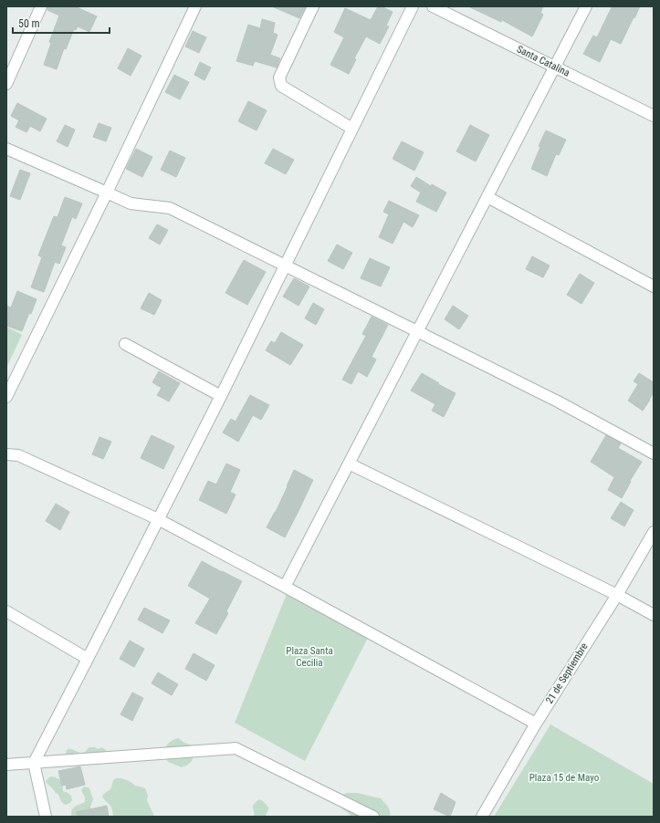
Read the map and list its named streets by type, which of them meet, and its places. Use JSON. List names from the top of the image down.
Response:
{
  "streets": {
    "street": ["Santa Catalina", "21 de Septiembre"]
  },
  "parks": ["Plaza Santa Cecilia", "Plaza 15 de Mayo"],
  "scale_bar": "50 m"
}
